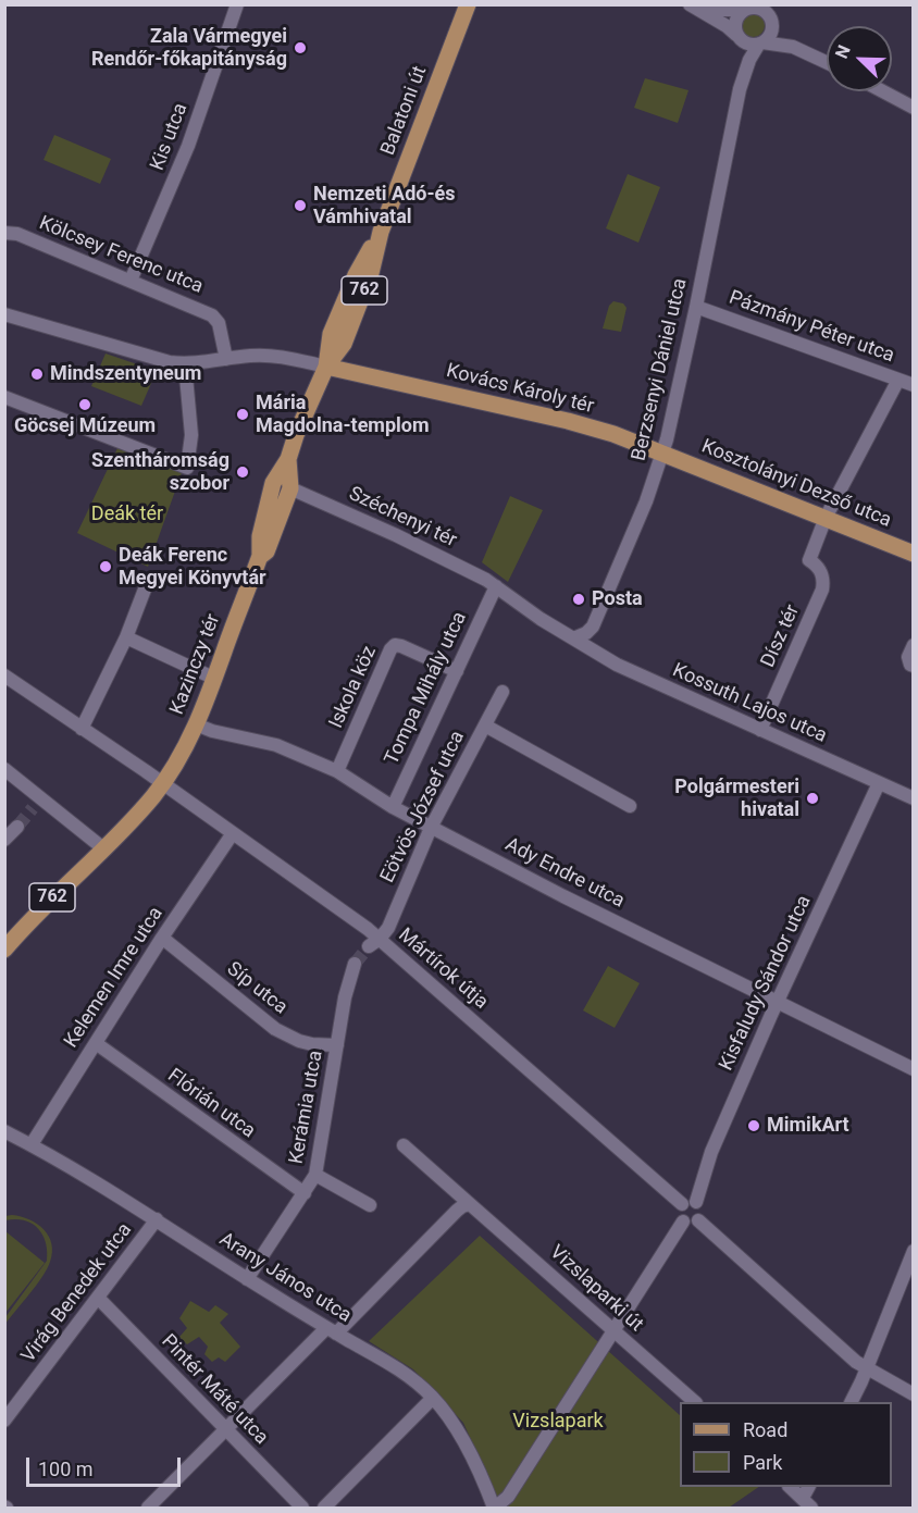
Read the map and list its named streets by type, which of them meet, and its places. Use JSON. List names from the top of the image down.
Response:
{
  "streets": {
    "main road": [
      "Balatoni út",
      "762",
      "Kovács Károly tér",
      "Kosztolányi Dezső utca",
      "Kazinczy tér"
    ],
    "street": [
      "Kis utca",
      "Kölcsey Ferenc utca",
      "Pázmány Péter utca",
      "Berzsenyi Dániel utca",
      "Széchenyi tér",
      "Dísz tér",
      "Iskola köz",
      "Tompa Mihály utca",
      "Kossuth Lajos utca",
      "Eötvös József utca",
      "Ady Endre utca",
      "Mártírok útja",
      "Kelemen Imre utca",
      "Kisfaludy Sándor utca",
      "Síp utca",
      "Flórián utca",
      "Kerámia utca",
      "Arany János utca",
      "Vizslaparki út",
      "Virág Benedek utca",
      "Pintér Máté utca"
    ]
  },
  "crossings": [
    ["Balatoni út", "Kovács Károly tér"],
    ["Balatoni út", "Kazinczy tér"],
    ["Kis utca", "Kölcsey Ferenc utca"],
    ["762", "Kazinczy tér"],
    ["762", "Mártírok útja"],
    ["Pázmány Péter utca", "Berzsenyi Dániel utca"],
    ["Berzsenyi Dániel utca", "Kovács Károly tér"],
    ["Berzsenyi Dániel utca", "Kosztolányi Dezső utca"],
    ["Berzsenyi Dániel utca", "Széchenyi tér"],
    ["Berzsenyi Dániel utca", "Kossuth Lajos utca"],
    ["Kovács Károly tér", "Kosztolányi Dezső utca"],
    ["Kovács Károly tér", "Kazinczy tér"],
    ["Kosztolányi Dezső utca", "Dísz tér"],
    ["Széchenyi tér", "Kazinczy tér"],
    ["Széchenyi tér", "Tompa Mihály utca"],
    ["Széchenyi tér", "Kossuth Lajos utca"],
    ["Dísz tér", "Kossuth Lajos utca"],
    ["Kazinczy tér", "Ady Endre utca"],
    ["Kazinczy tér", "Mártírok útja"],
    ["Iskola köz", "Tompa Mihály utca"],
    ["Iskola köz", "Ady Endre utca"],
    ["Tompa Mihály utca", "Ady Endre utca"],
    ["Kossuth Lajos utca", "Kisfaludy Sándor utca"],
    ["Eötvös József utca", "Ady Endre utca"],
    ["Eötvös József utca", "Mártírok útja"],
    ["Ady Endre utca", "Kisfaludy Sándor utca"],
    ["Mártírok útja", "Kelemen Imre utca"],
    ["Mártírok útja", "Kisfaludy Sándor utca"],
    ["Kelemen Imre utca", "Síp utca"],
    ["Kelemen Imre utca", "Flórián utca"],
    ["Kelemen Imre utca", "Arany János utca"],
    ["Síp utca", "Kerámia utca"],
    ["Flórián utca", "Kerámia utca"],
    ["Kerámia utca", "Arany János utca"],
    ["Arany János utca", "Virág Benedek utca"],
    ["Virág Benedek utca", "Pintér Máté utca"]
  ],
  "parks": ["Deák tér", "Vizslapark"],
  "places": [
    "Zala Vármegyei Rendőr-főkapitányság",
    "Nemzeti Adó-és Vámhivatal",
    "Mindszentyneum",
    "Göcsej Múzeum",
    "Mária Magdolna-templom",
    "Szentháromság szobor",
    "Deák Ferenc Megyei Könyvtár",
    "Posta",
    "Polgármesteri hivatal",
    "MimikArt"
  ],
  "legend": ["Road", "Park"],
  "scale_bar": "100 m",
  "north": "top left"
}
